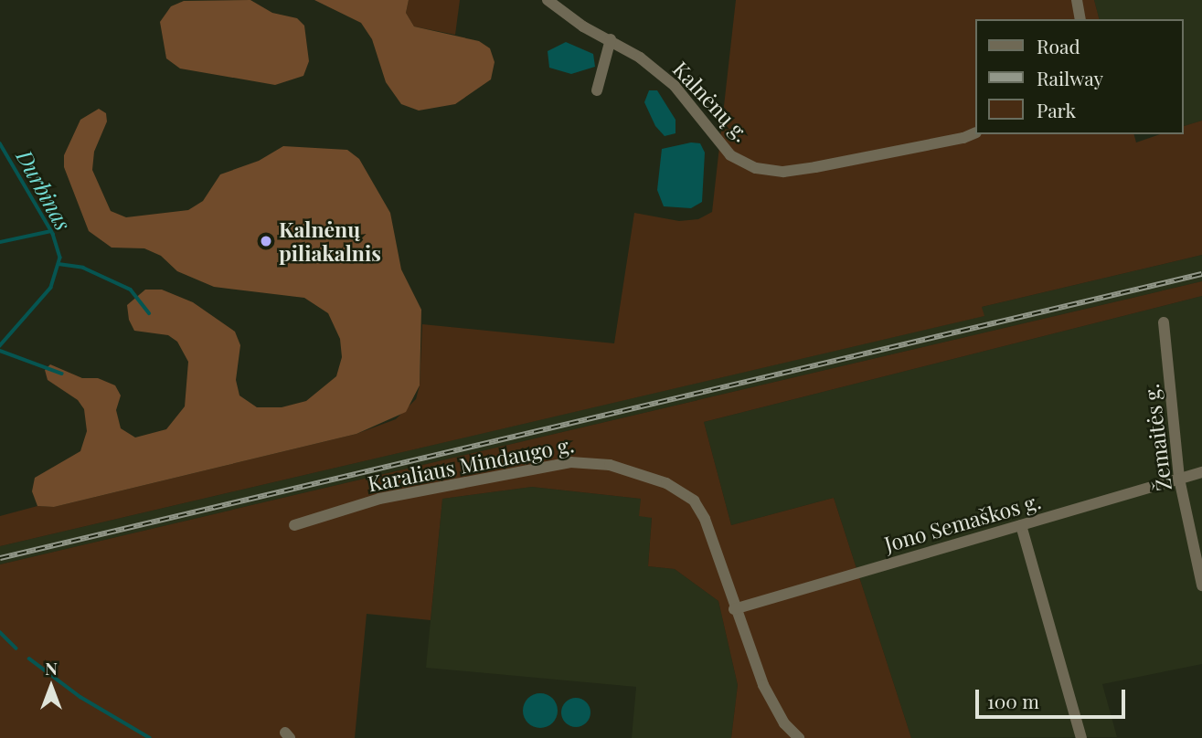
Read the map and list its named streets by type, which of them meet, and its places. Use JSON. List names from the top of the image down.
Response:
{
  "streets": {
    "street": [
      "Kalnėnų g.",
      "Žemaitės g.",
      "Karaliaus Mindaugo g.",
      "Jono Semaškos g."
    ]
  },
  "crossings": [
    ["Žemaitės g.", "Jono Semaškos g."],
    ["Karaliaus Mindaugo g.", "Jono Semaškos g."]
  ],
  "water": ["Durbinas"],
  "places": ["Kalnėnų piliakalnis"],
  "legend": ["Road", "Railway", "Park"],
  "scale_bar": "100 m",
  "north": "top"
}
